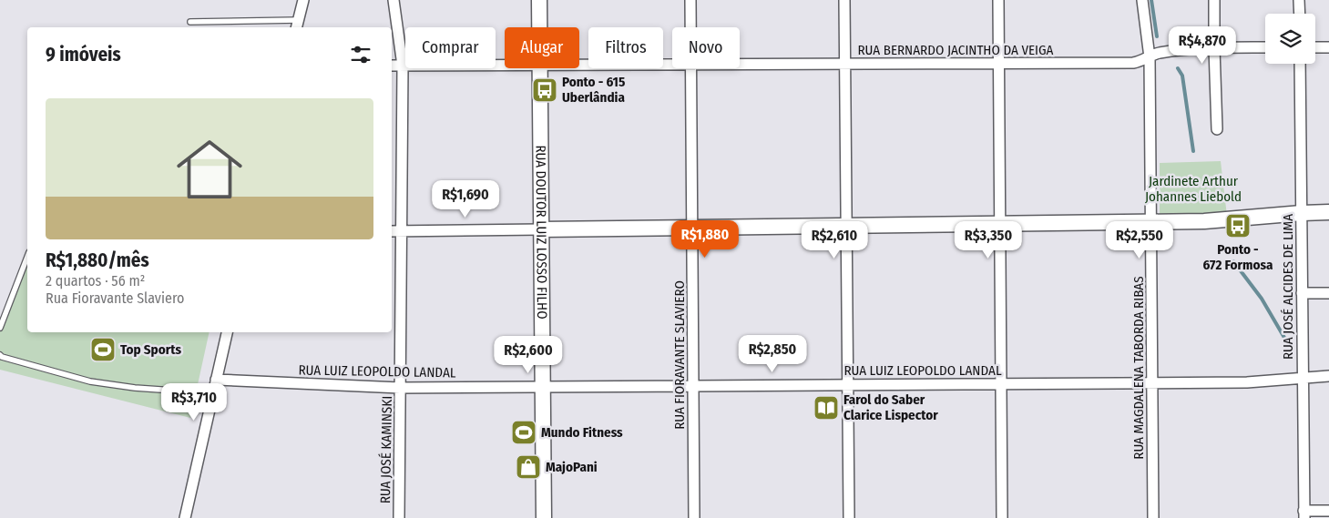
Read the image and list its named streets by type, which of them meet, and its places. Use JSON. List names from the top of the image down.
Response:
{
  "streets": {
    "street": [
      "RUA BERNARDO JACINTHO DA VEIGA",
      "RUA DOUTOR LUIZ LOSSO FILHO",
      "RUA JOSÉ ALCIDES DE LIMA",
      "RUA FIORAVANTE SLAVIERO",
      "RUA MAGDALENA TABORDA RIBAS",
      "RUA LUIZ LEOPOLDO LANDAL",
      "RUA JOSÉ KAMINSKI"
    ]
  },
  "crossings": [
    ["RUA BERNARDO JACINTHO DA VEIGA", "RUA MAGDALENA TABORDA RIBAS"],
    ["RUA BERNARDO JACINTHO DA VEIGA", "RUA JOSÉ KAMINSKI"],
    ["RUA DOUTOR LUIZ LOSSO FILHO", "RUA LUIZ LEOPOLDO LANDAL"],
    ["RUA JOSÉ ALCIDES DE LIMA", "RUA LUIZ LEOPOLDO LANDAL"],
    ["RUA FIORAVANTE SLAVIERO", "RUA LUIZ LEOPOLDO LANDAL"],
    ["RUA MAGDALENA TABORDA RIBAS", "RUA LUIZ LEOPOLDO LANDAL"],
    ["RUA LUIZ LEOPOLDO LANDAL", "RUA JOSÉ KAMINSKI"]
  ],
  "parks": ["Jardinete Arthur Johannes Liebold"],
  "places": {
    "bus stop": ["Ponto - 615 Uberlândia", "Ponto - 672 Formosa"],
    "sports": ["Top Sports", "Mundo Fitness"],
    "library": ["Farol do Saber Clarice Lispector"],
    "shop": ["MajoPani"]
  },
  "page": {
    "price": [
      "R$4,870",
      "R$1,690",
      "R$1,880",
      "R$2,610",
      "R$3,350",
      "R$2,550",
      "R$2,850",
      "R$2,600",
      "R$3,710"
    ],
    "chip": [
      "Comprar",
      "Alugar",
      "Filtros",
      "Novo"
    ],
    "heading": "9 imóveis",
    "list": [
      {
        "name": "R$1,880/mês",
        "note": "2 quartos · 56 m² · Rua Fioravante Slaviero"
      }
    ]
  }
}
